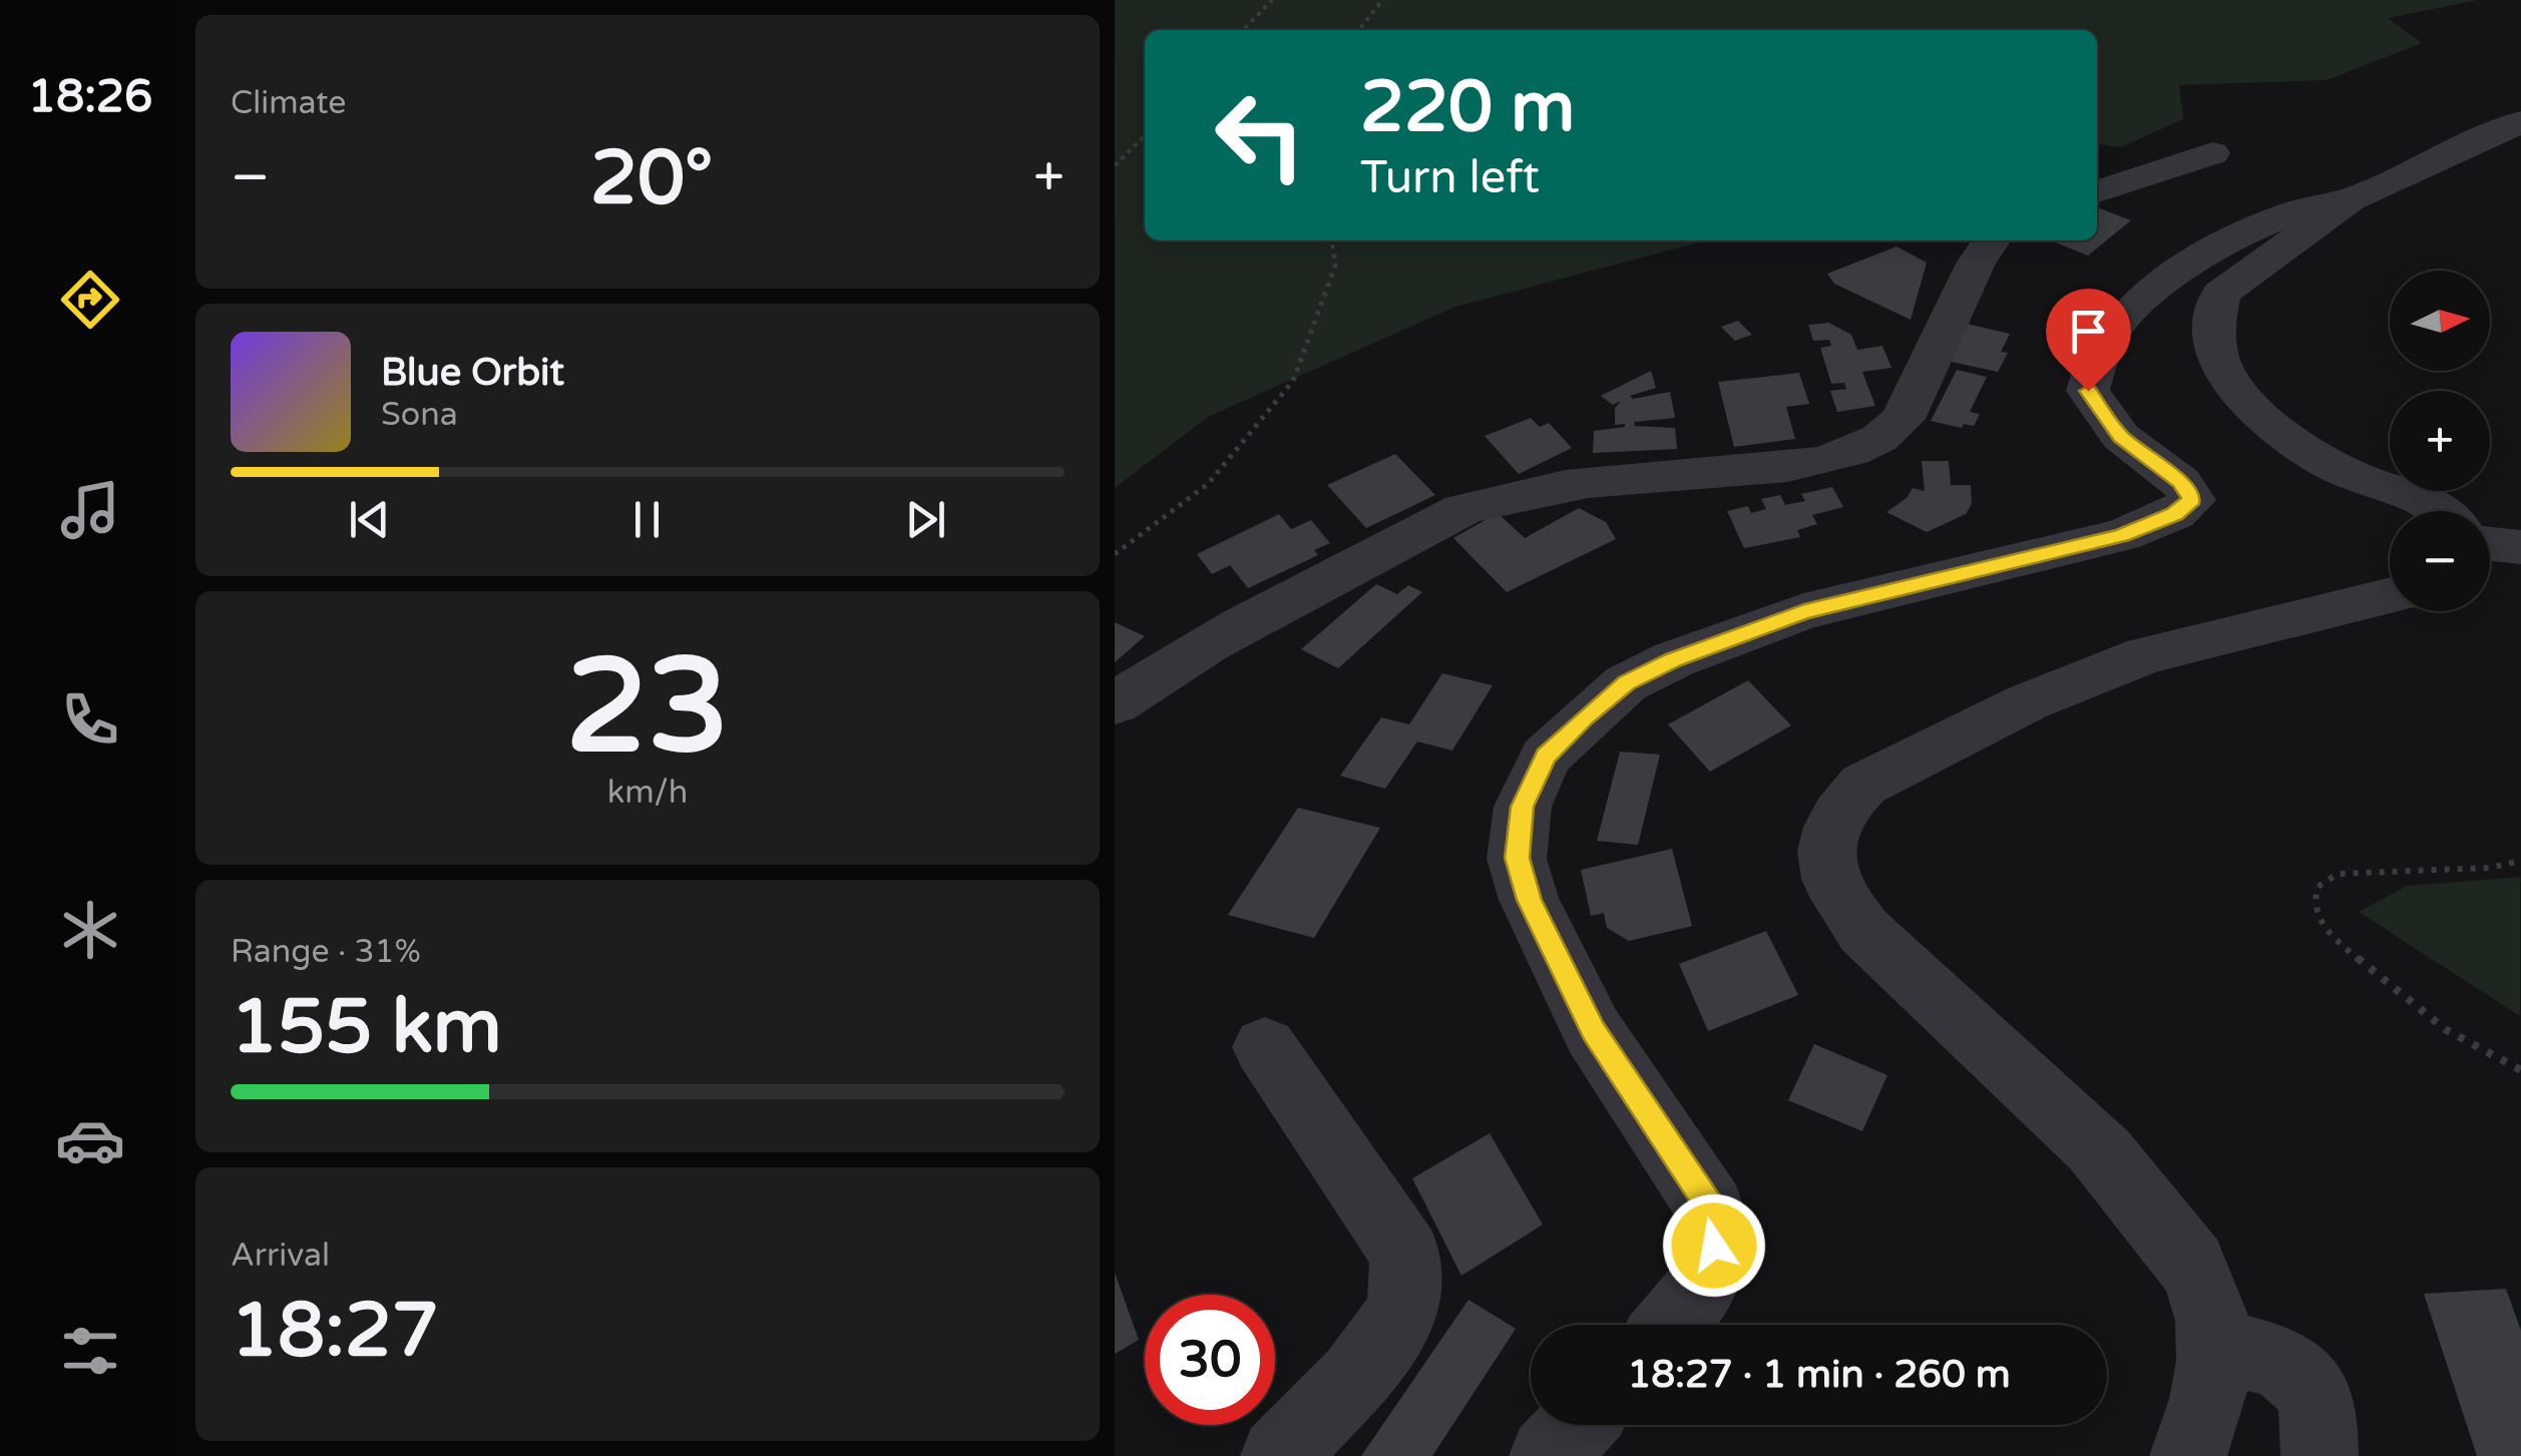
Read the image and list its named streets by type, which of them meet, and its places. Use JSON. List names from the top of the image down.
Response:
{
  "north": "right",
  "page": {
    "tabs": "18:26",
    "tile": [
      "Climate",
      ["23", "km/h"],
      ["Range · 31%", "155 km"],
      ["Arrival", "18:27"]
    ],
    "turn": ["220 m", "Turn left"],
    "heat": ["−", "20°", "+"],
    "map_buttons": ["+", "−"],
    "song": ["Blue Orbit", "Sona"],
    "limit": "30",
    "trip": "18:27 · 1 min · 260 m"
  }
}
